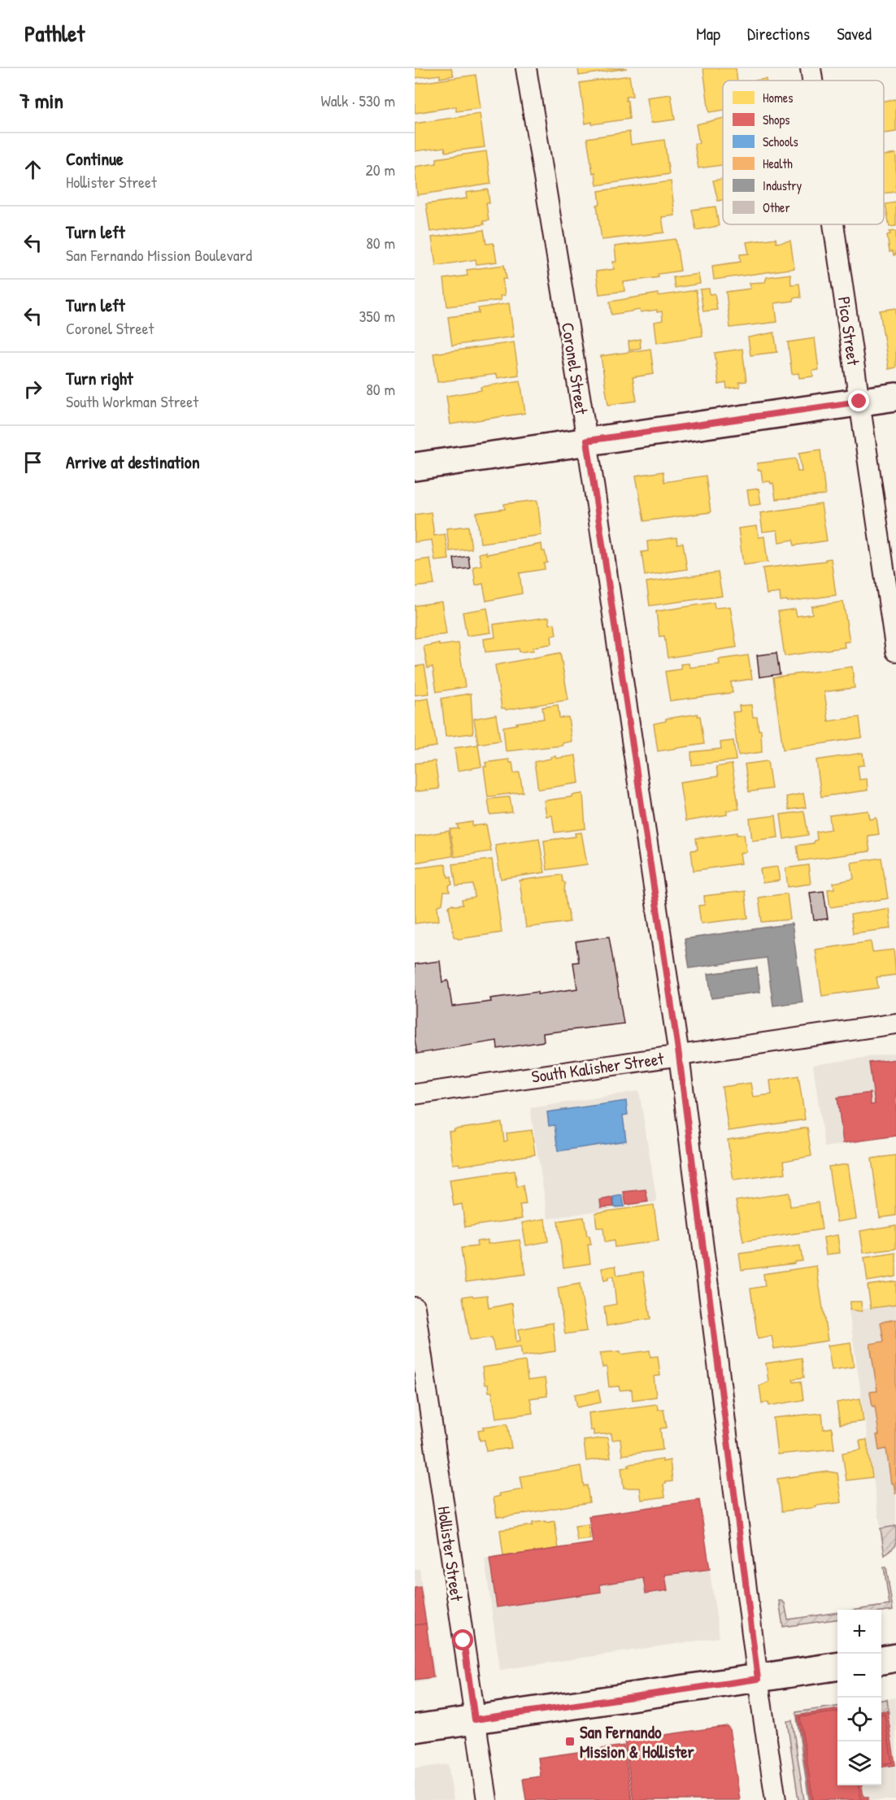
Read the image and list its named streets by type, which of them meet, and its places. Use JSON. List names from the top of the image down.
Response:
{
  "streets": {
    "street": [
      "Pico Street",
      "Coronel Street",
      "South Kalisher Street",
      "Hollister Street"
    ]
  },
  "crossings": [
    ["Coronel Street", "South Kalisher Street"]
  ],
  "places": {
    "transit": ["San Fernando Mission & Hollister"]
  },
  "legend": [
    "Homes",
    "Shops",
    "Schools",
    "Health",
    "Industry",
    "Other"
  ],
  "page": {
    "header": "Pathlet",
    "nav": ["Map", "Directions", "Saved"],
    "heading": ["7 min", "Walk · 530 m"],
    "list": [
      ["Continue", "Hollister Street", "20 m"],
      ["Turn left", "San Fernando Mission Boulevard", "80 m"],
      ["Turn left", "Coronel Street", "350 m"],
      ["Turn right", "South Workman Street", "80 m"],
      "Arrive at destination"
    ],
    "map_buttons": ["+", "−"]
  }
}
